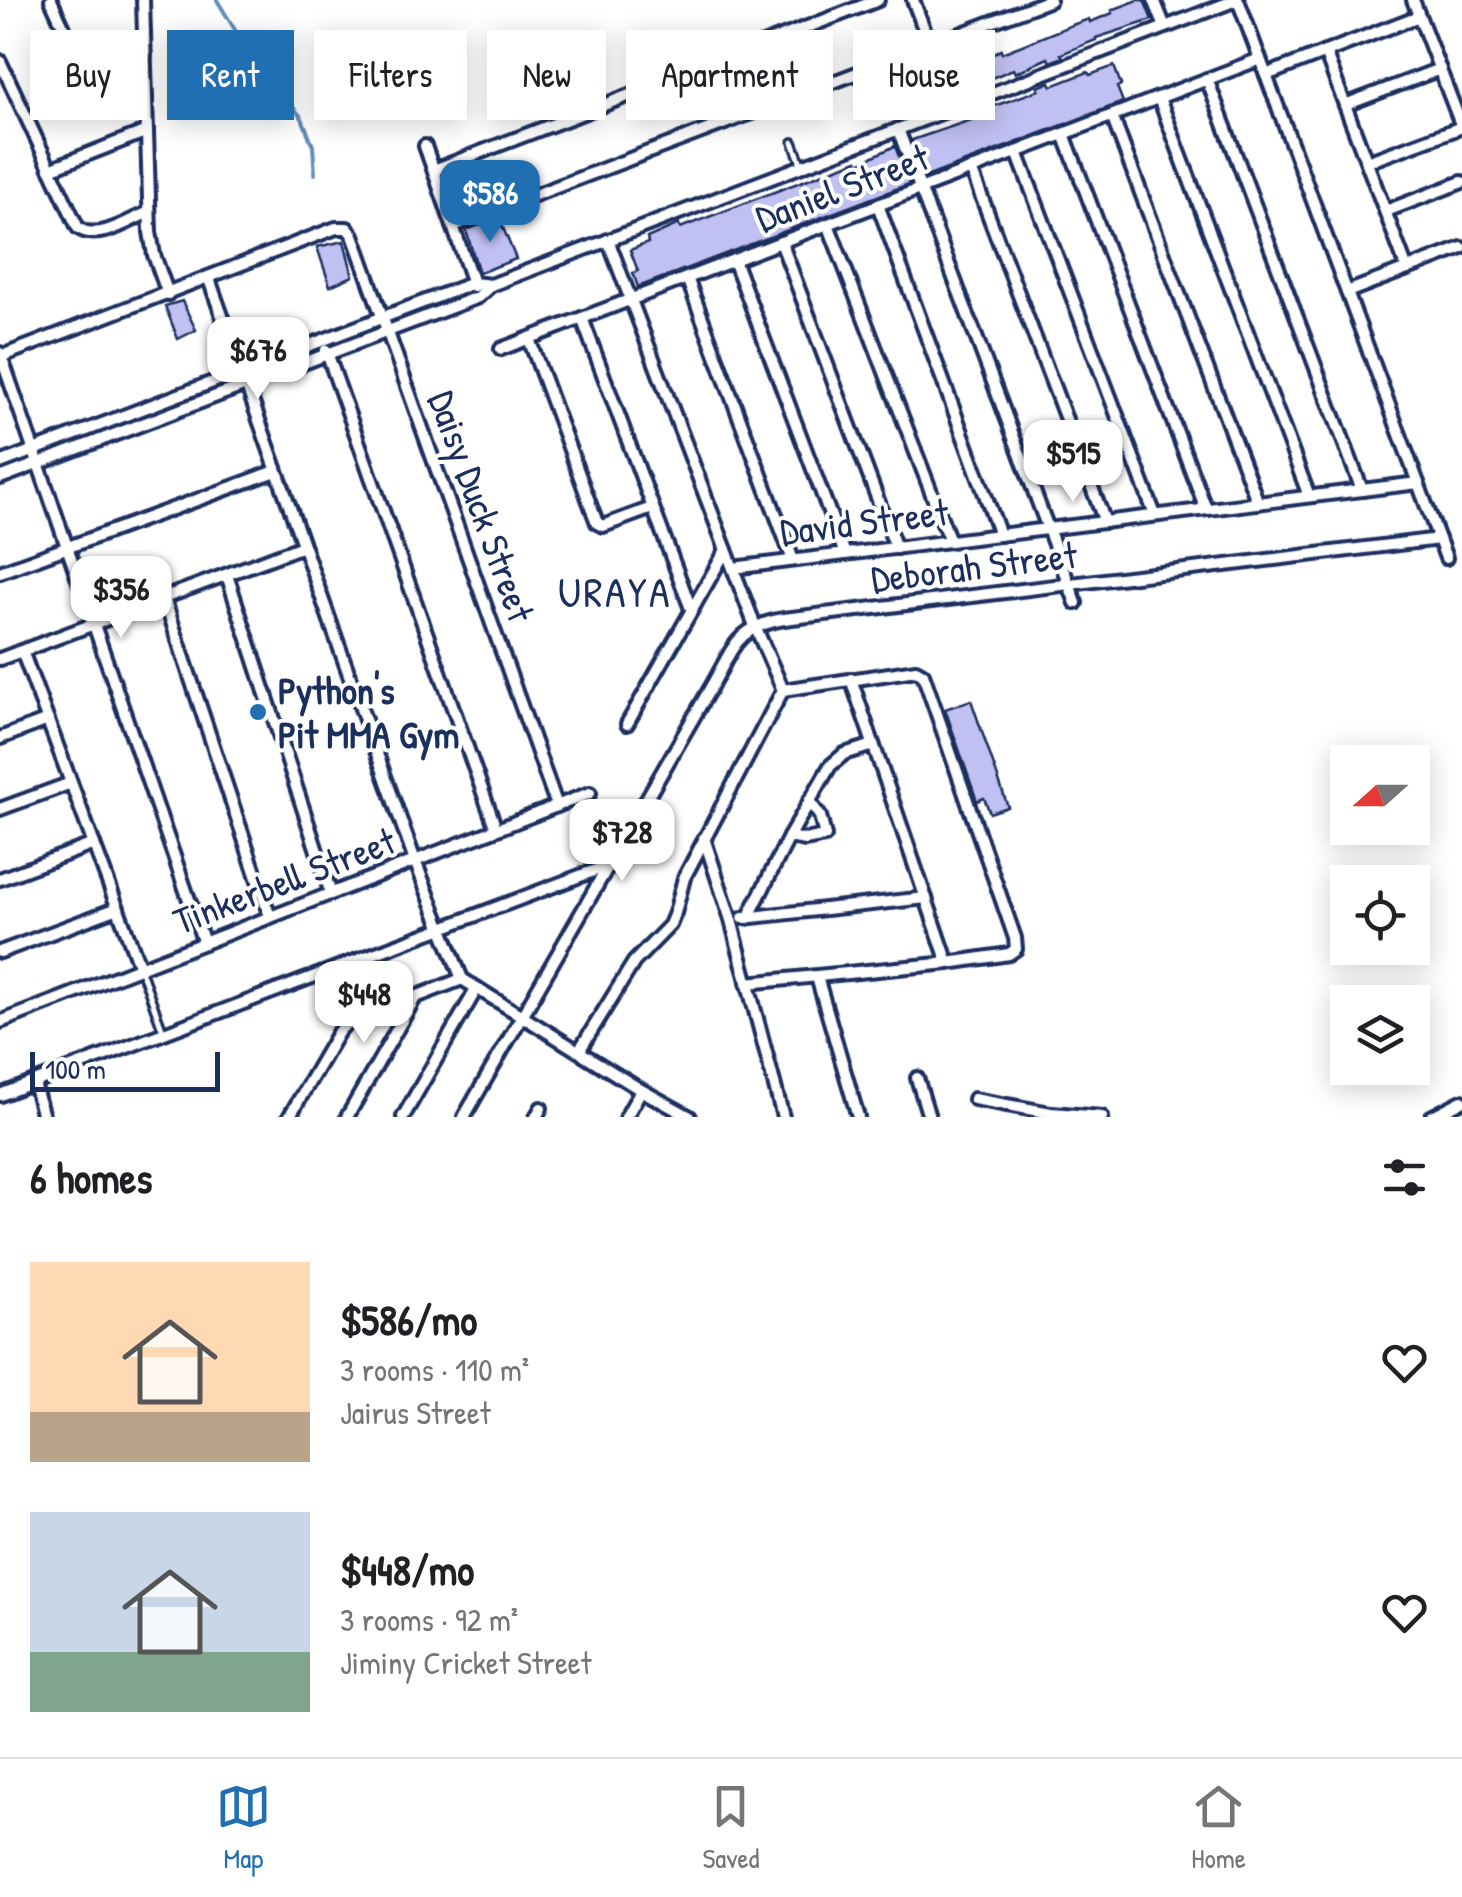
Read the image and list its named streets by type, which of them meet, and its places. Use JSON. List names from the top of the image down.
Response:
{
  "streets": {
    "street": [
      "Daniel Street",
      "Daisy Duck Street",
      "David Street",
      "Deborah Street",
      "Tinkerbell Street"
    ]
  },
  "crossings": [
    ["Daisy Duck Street", "Tinkerbell Street"]
  ],
  "districts": ["URAYA"],
  "places": ["Python's Pit MMA Gym"],
  "scale_bar": "100 m",
  "north": "left",
  "page": {
    "chip": [
      "Buy",
      "Rent",
      "Filters",
      "New",
      "Apartment",
      "House"
    ],
    "price": [
      "$586",
      "$676",
      "$515",
      "$356",
      "$728",
      "$448"
    ],
    "scale": "100 m",
    "heading": "6 homes",
    "list": [
      {
        "name": "$586/mo",
        "note": "3 rooms · 110 m² · Jairus Street"
      },
      {
        "name": "$448/mo",
        "note": "3 rooms · 92 m² · Jiminy Cricket Street"
      }
    ],
    "tabs": ["Map", "Saved", "Home"]
  }
}
